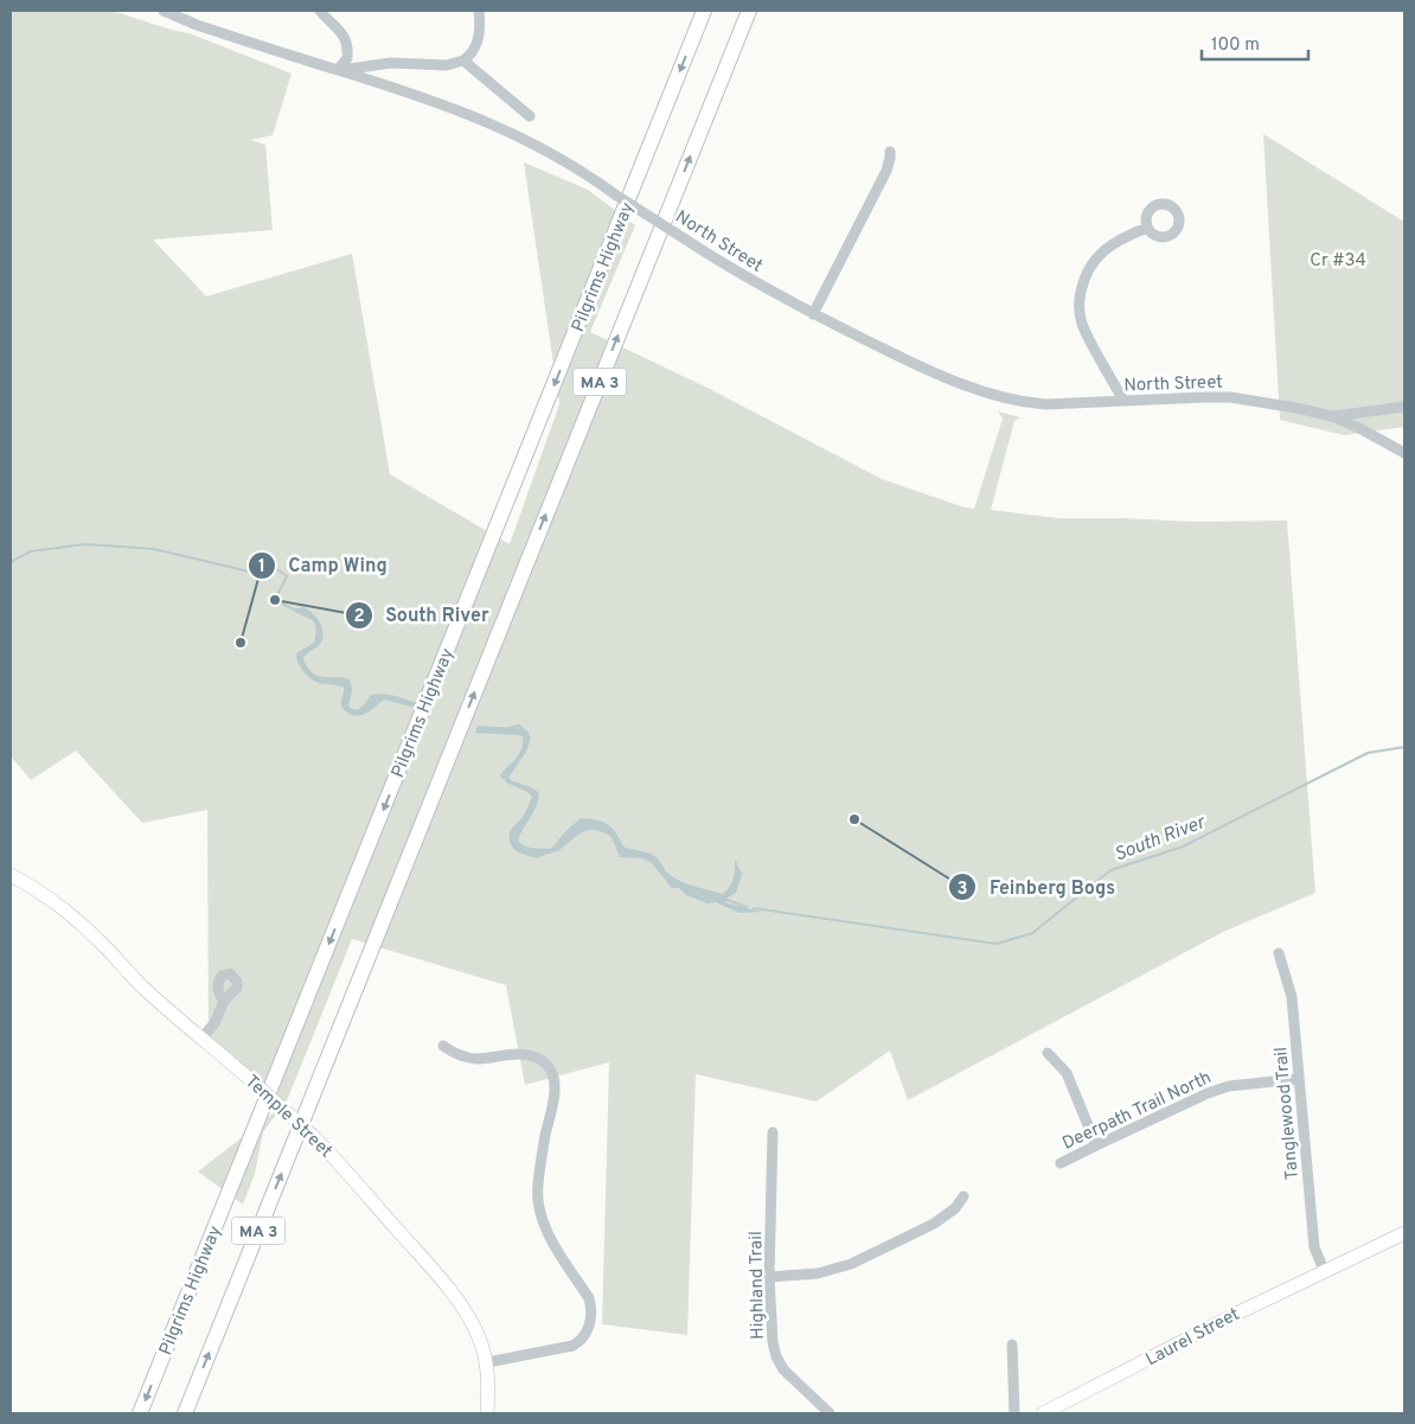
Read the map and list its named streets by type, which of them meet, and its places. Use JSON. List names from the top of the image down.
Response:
{
  "streets": {
    "highway": ["Pilgrims Highway", "MA 3"],
    "main road": ["Temple Street", "Laurel Street"],
    "street": [
      "North Street",
      "Deerpath Trail North",
      "Tanglewood Trail",
      "Highland Trail"
    ]
  },
  "crossings": [
    ["Deerpath Trail North", "Tanglewood Trail"],
    ["Tanglewood Trail", "Laurel Street"]
  ],
  "water": ["South River"],
  "parks": ["Cr #34"],
  "places": ["South River", "Camp Wing", "Feinberg Bogs"],
  "scale_bar": "100 m"
}
